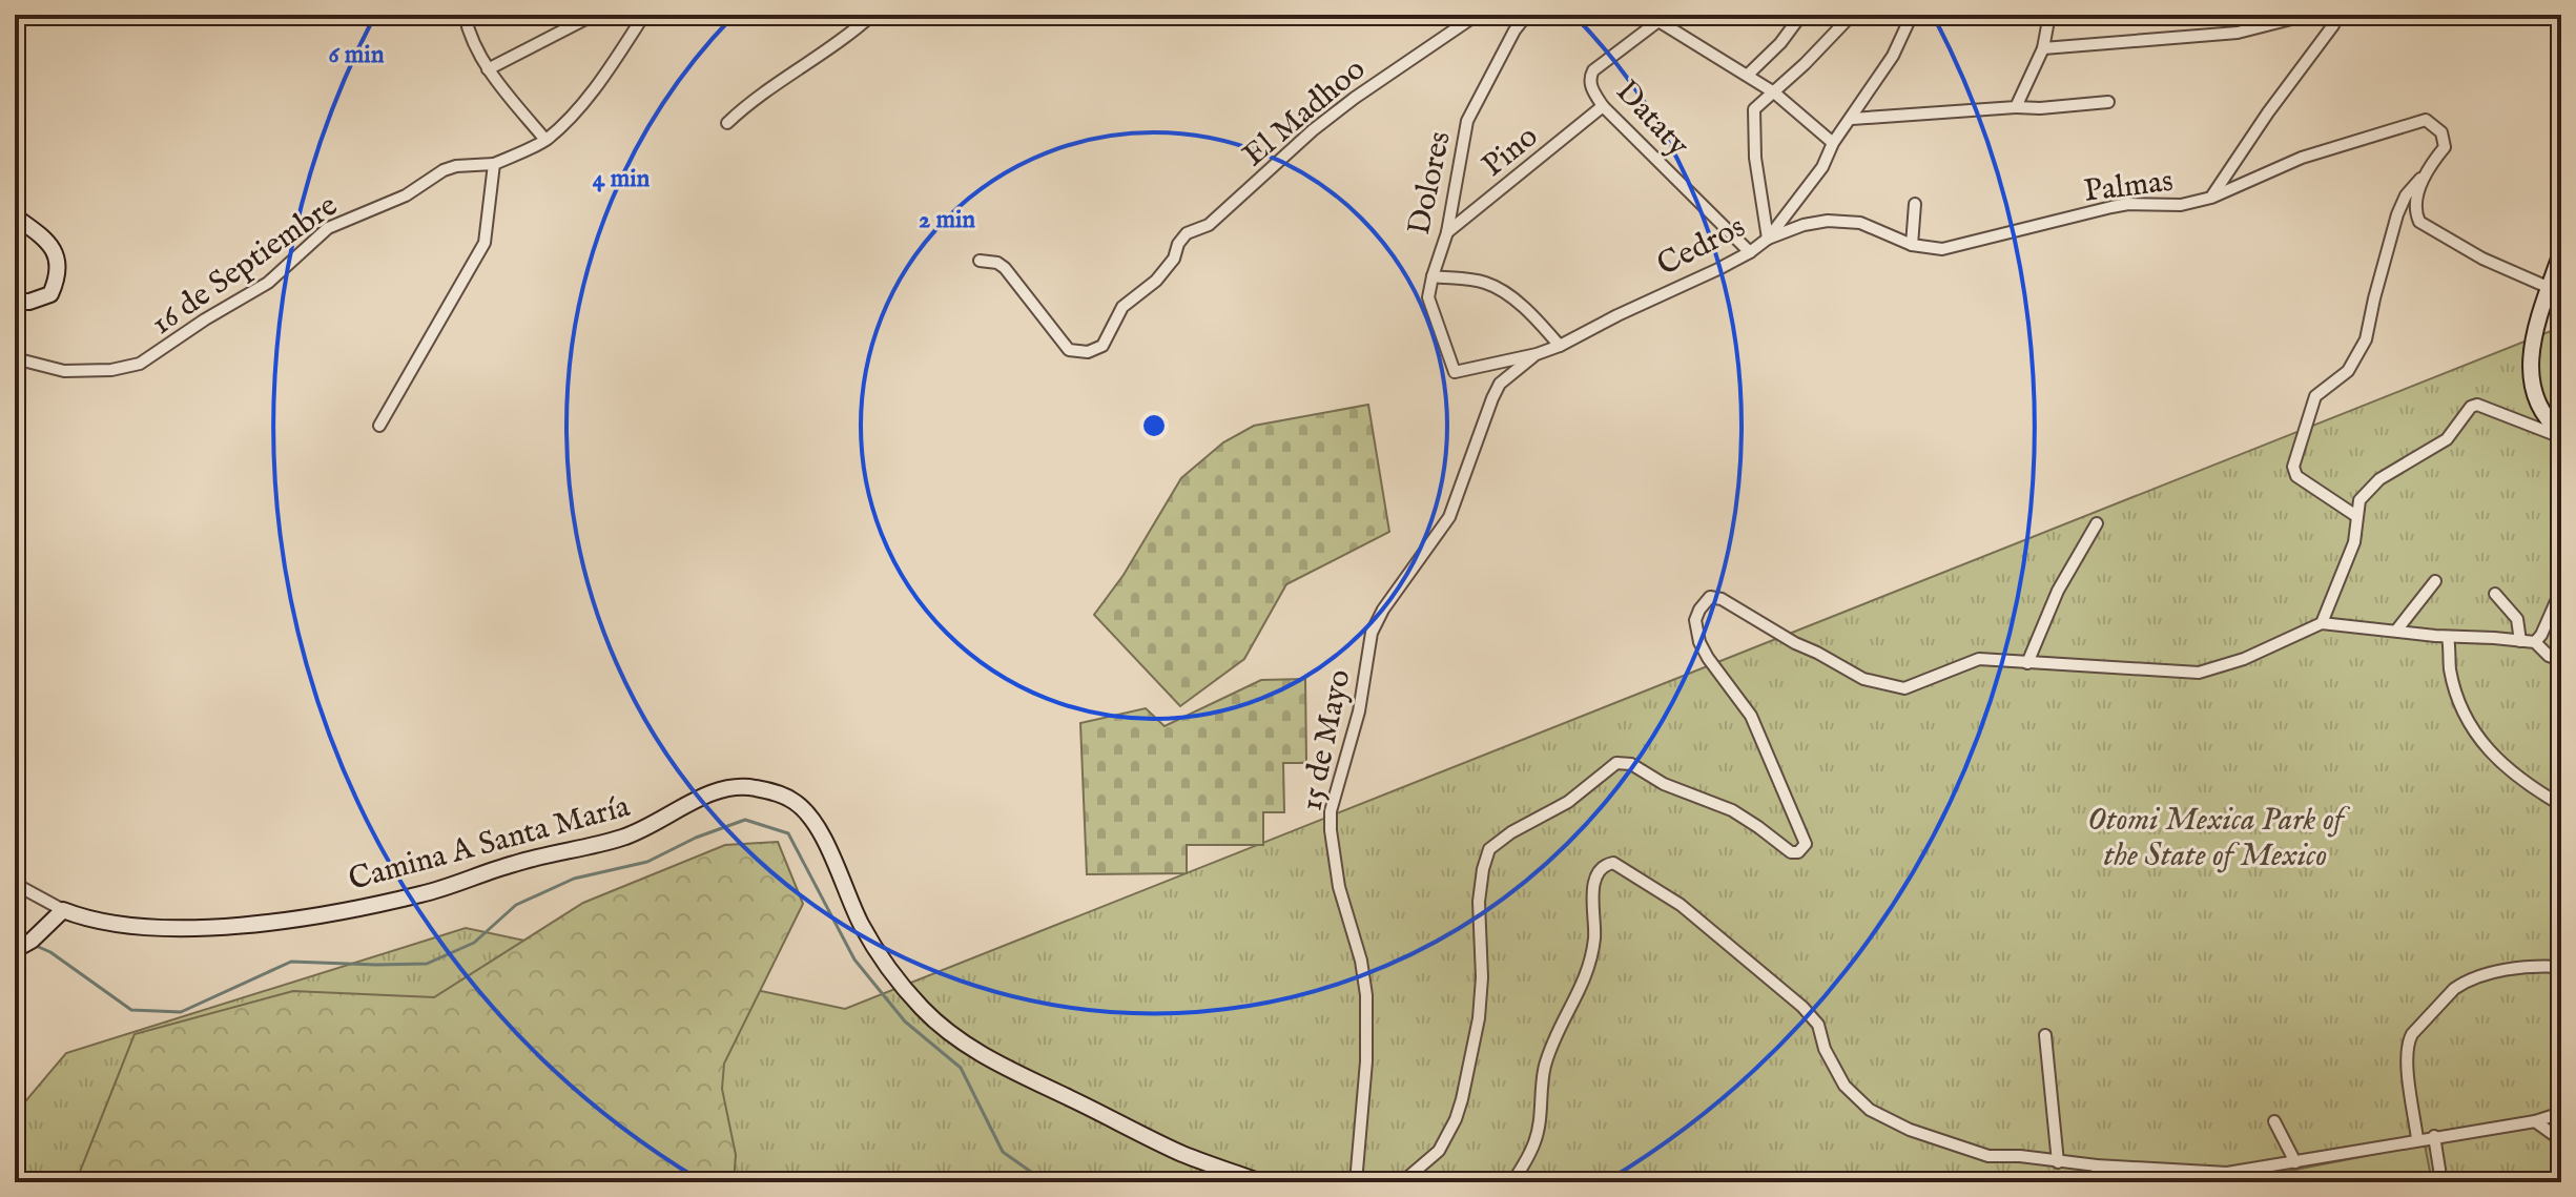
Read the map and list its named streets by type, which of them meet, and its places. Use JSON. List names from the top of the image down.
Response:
{
  "streets": {
    "main road": ["Camina A Santa María"],
    "street": [
      "El Madhoo",
      "Dataty",
      "Pino",
      "Dolores",
      "Palmas",
      "Cedros",
      "16 de Septiembre",
      "15 de Mayo"
    ]
  },
  "crossings": [
    ["Dataty", "Pino"],
    ["Dataty", "Cedros"],
    ["Pino", "Dolores"],
    ["Dolores", "Cedros"],
    ["Palmas", "Cedros"],
    ["Cedros", "15 de Mayo"]
  ],
  "parks": ["Otomi Mexica Park of the State of Mexico"],
  "rings": ["6 min", "4 min", "2 min"]
}
